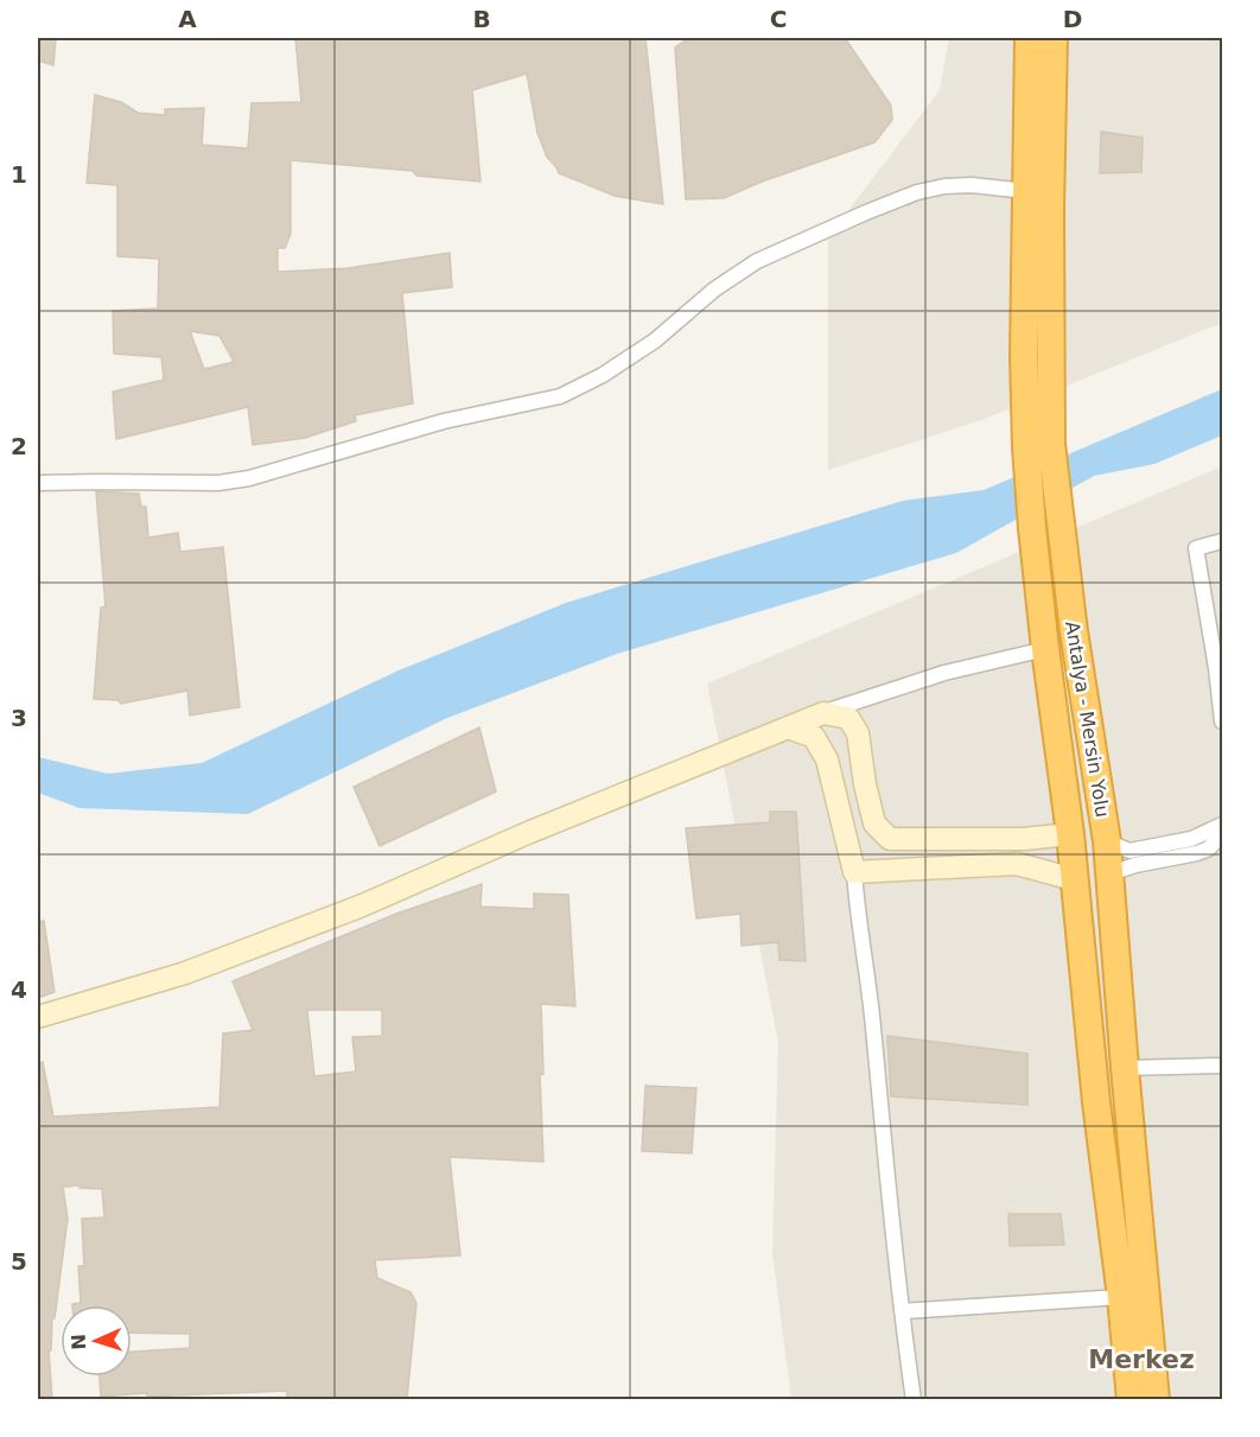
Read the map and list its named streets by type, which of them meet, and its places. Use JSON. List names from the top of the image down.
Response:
{
  "streets": {
    "highway": ["Antalya - Mersin Yolu"]
  },
  "districts": ["Merkez"],
  "north": "left",
  "grid": {
    "columns": [
      "A",
      "B",
      "C",
      "D"
    ],
    "rows": [
      "1",
      "2",
      "3",
      "4",
      "5"
    ]
  }
}
